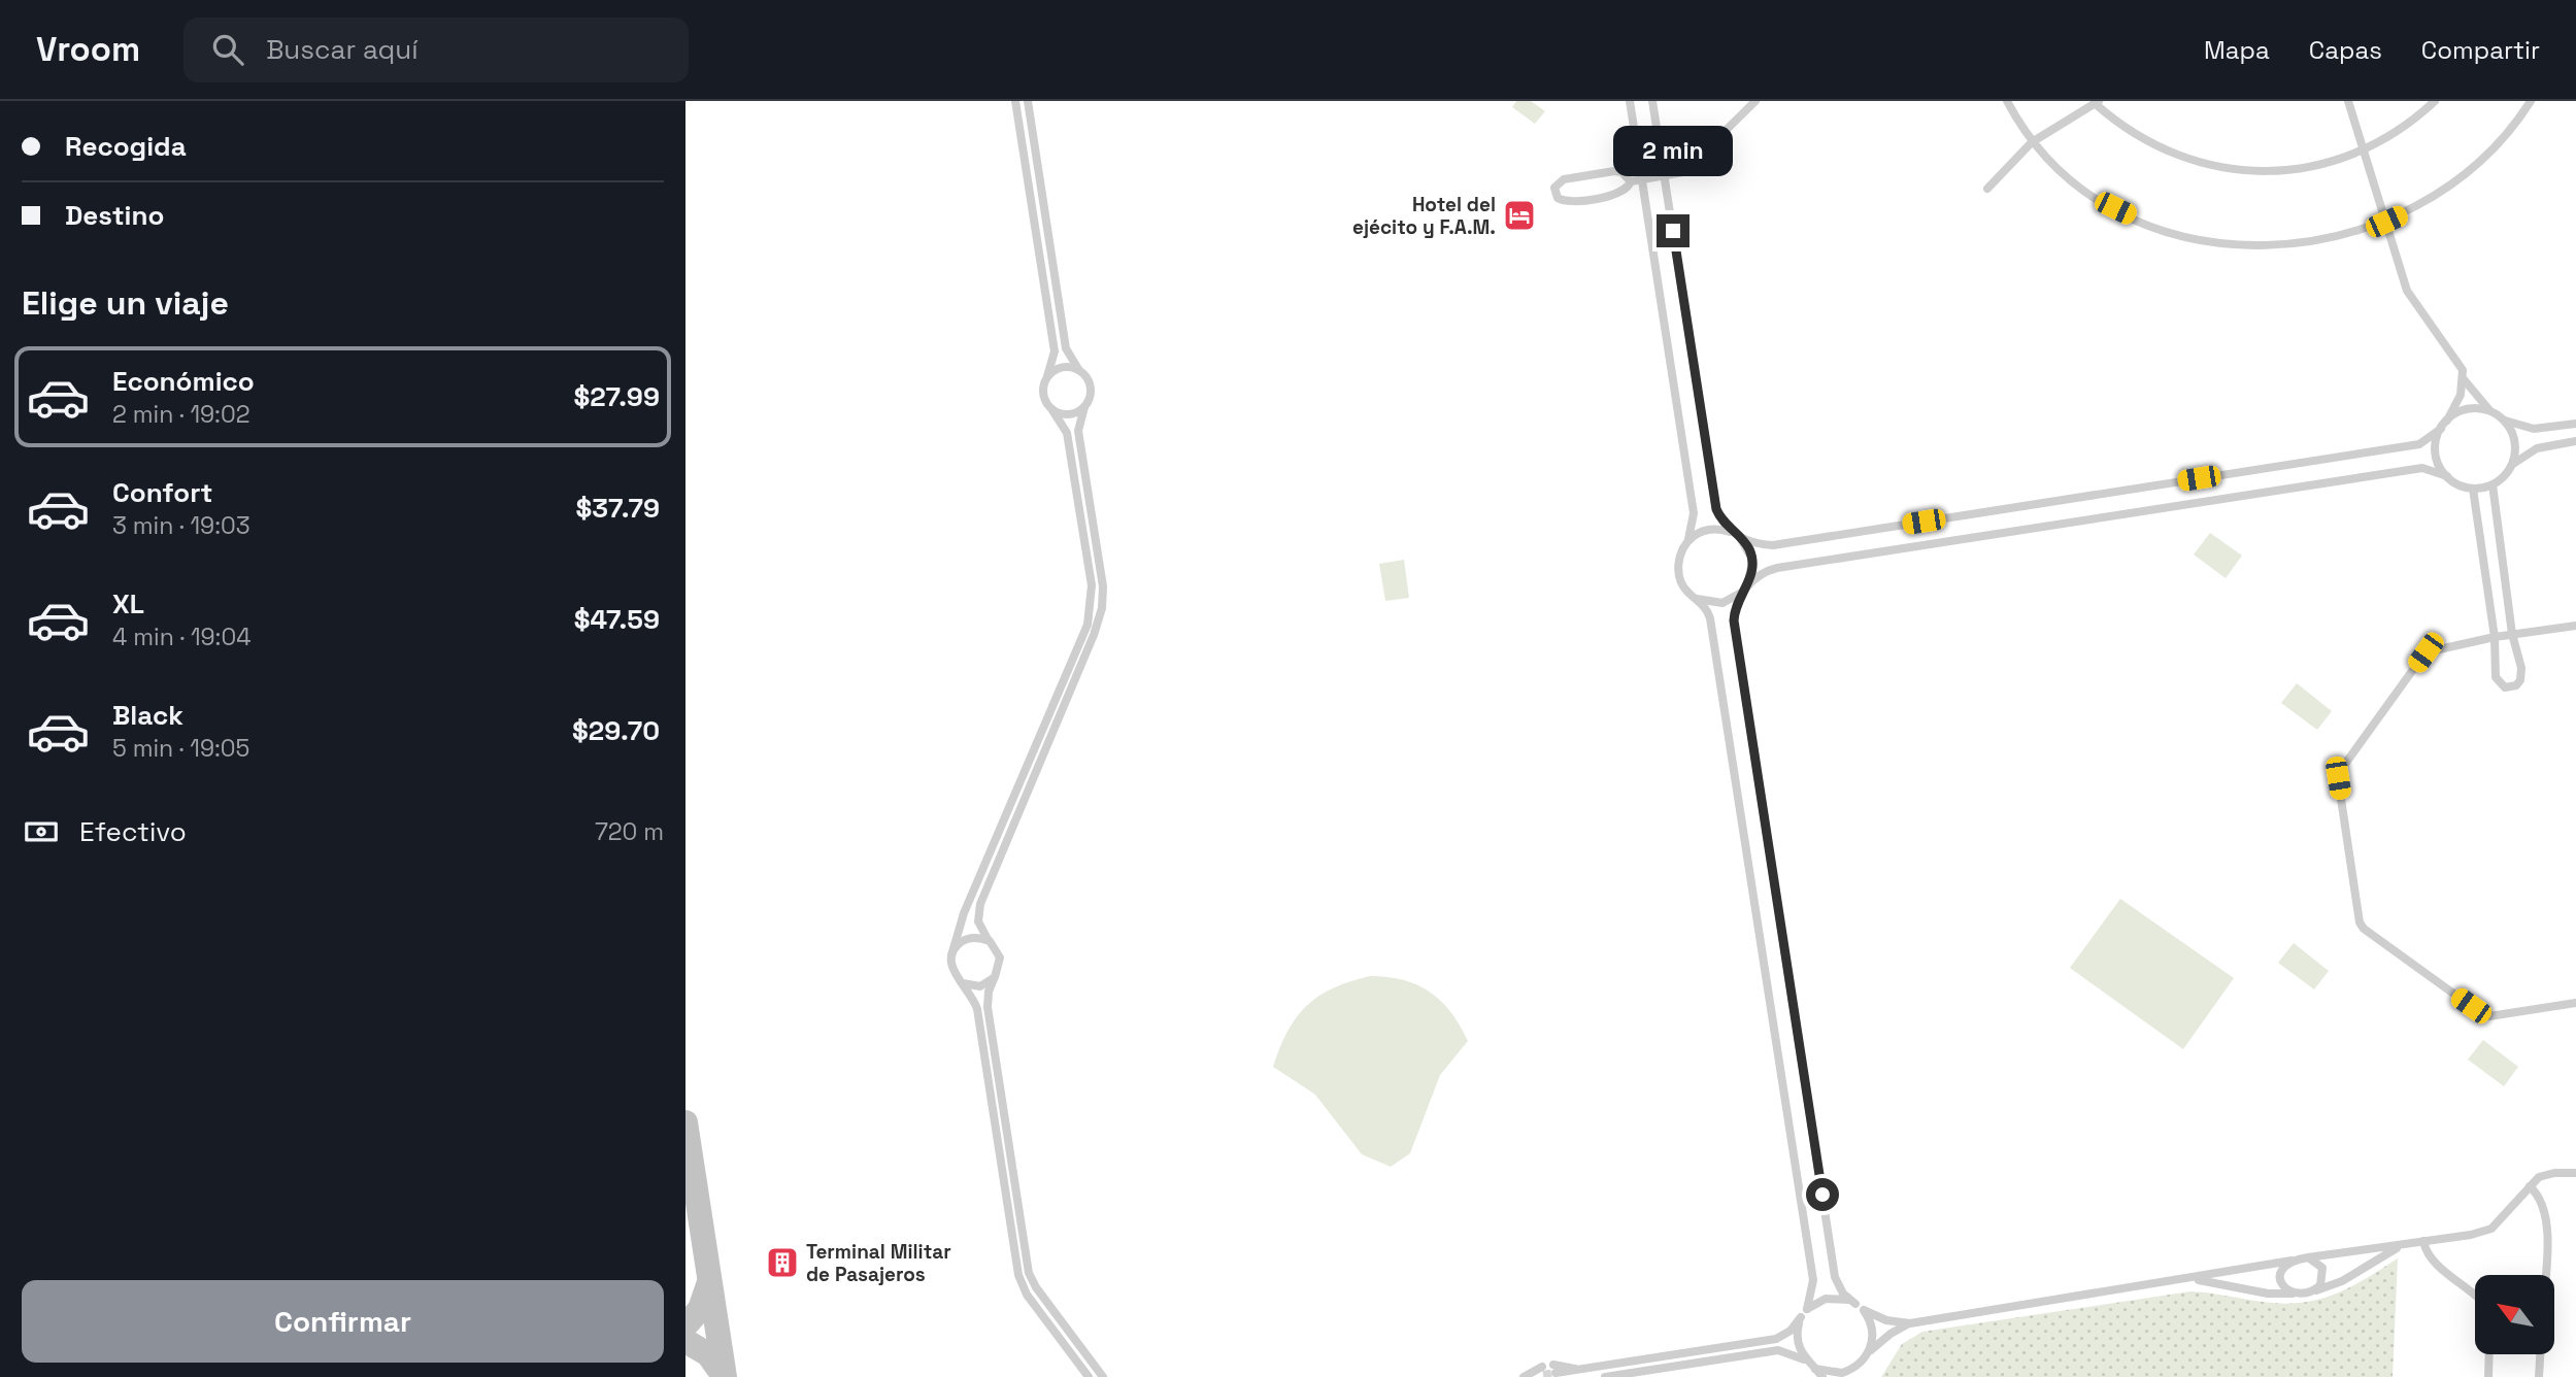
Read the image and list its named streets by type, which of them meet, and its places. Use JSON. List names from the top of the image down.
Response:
{
  "places": {
    "hotel": ["Hotel del ejécito y F.A.M."],
    "building": ["Terminal Militar de Pasajeros"]
  },
  "north": "top left",
  "page": {
    "header": "Vroom",
    "search": "Buscar aquí",
    "nav": ["Mapa", "Capas", "Compartir"],
    "banner": ["Recogida", "Destino"],
    "bubble": "2 min",
    "heading": "Elige un viaje",
    "list": [
      {
        "name": "Económico",
        "note": "2 min · 19:02",
        "value": "$27.99"
      },
      {
        "name": "Confort",
        "note": "3 min · 19:03",
        "value": "$37.79"
      },
      {
        "name": "XL",
        "note": "4 min · 19:04",
        "value": "$47.59"
      },
      {
        "name": "Black",
        "note": "5 min · 19:05",
        "value": "$29.70"
      }
    ],
    "pay": ["Efectivo", "720 m"],
    "buttons": "Confirmar"
  }
}
